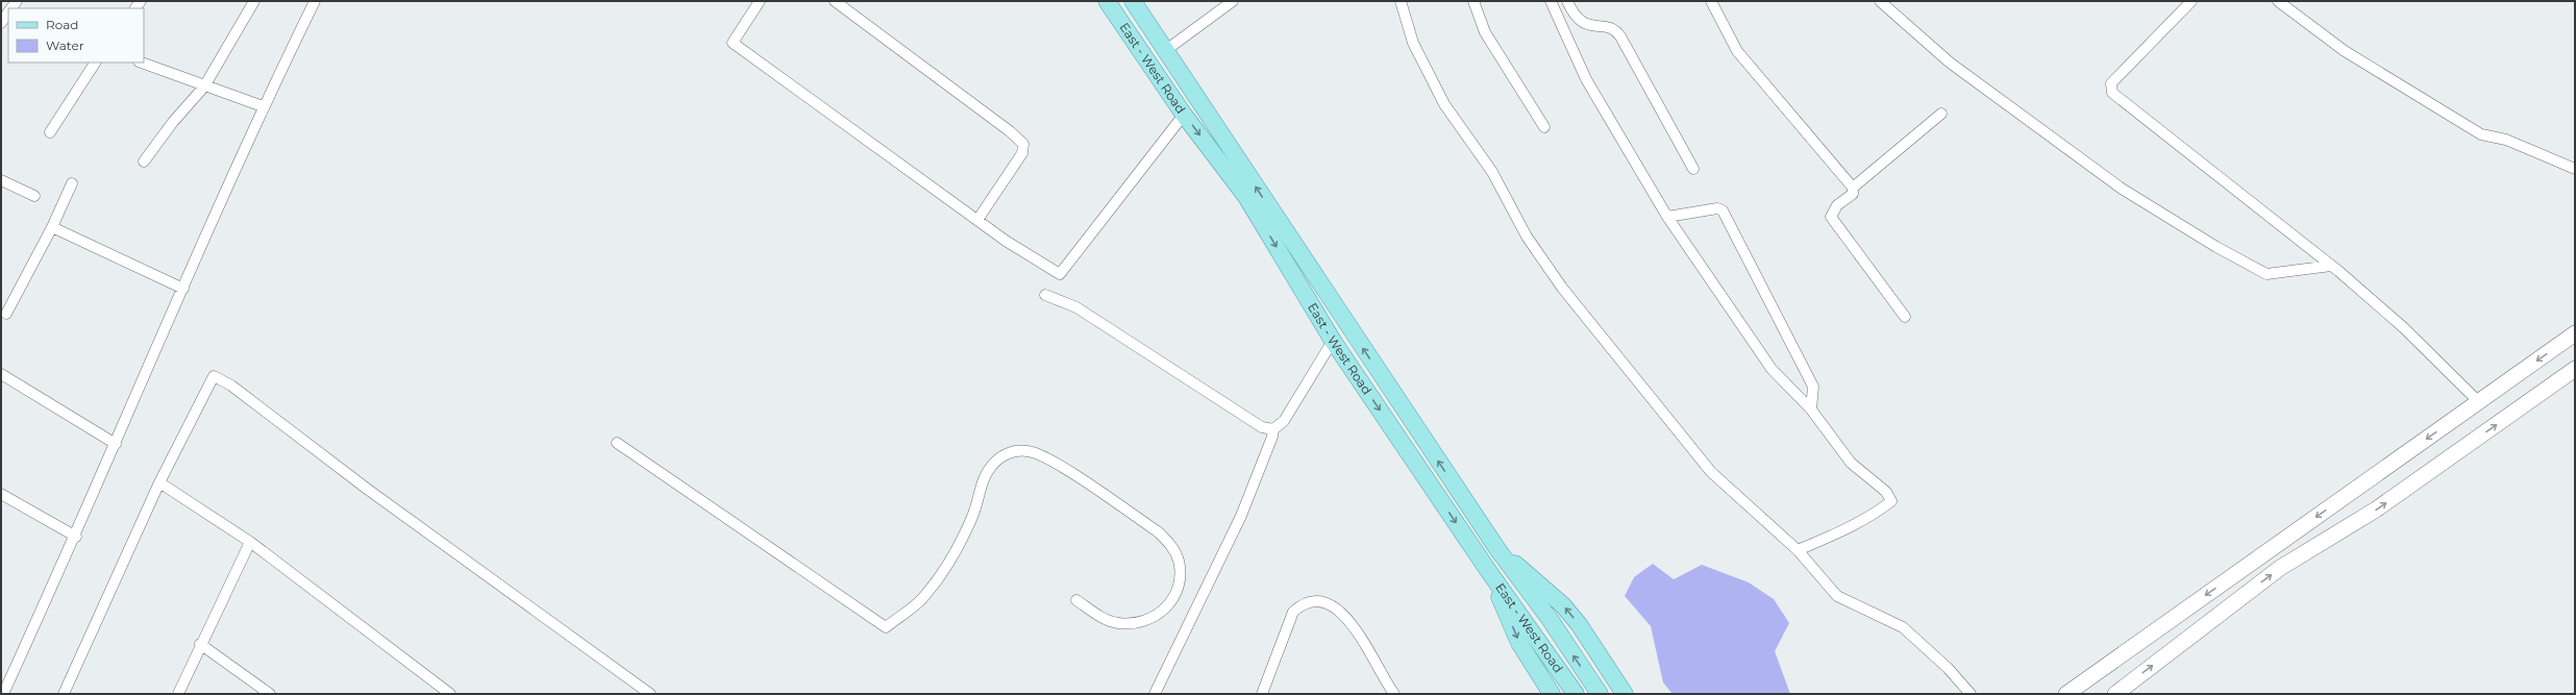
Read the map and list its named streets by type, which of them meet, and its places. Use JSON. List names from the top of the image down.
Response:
{
  "streets": {
    "main road": ["East - West Road"]
  },
  "legend": ["Road", "Water"]
}
